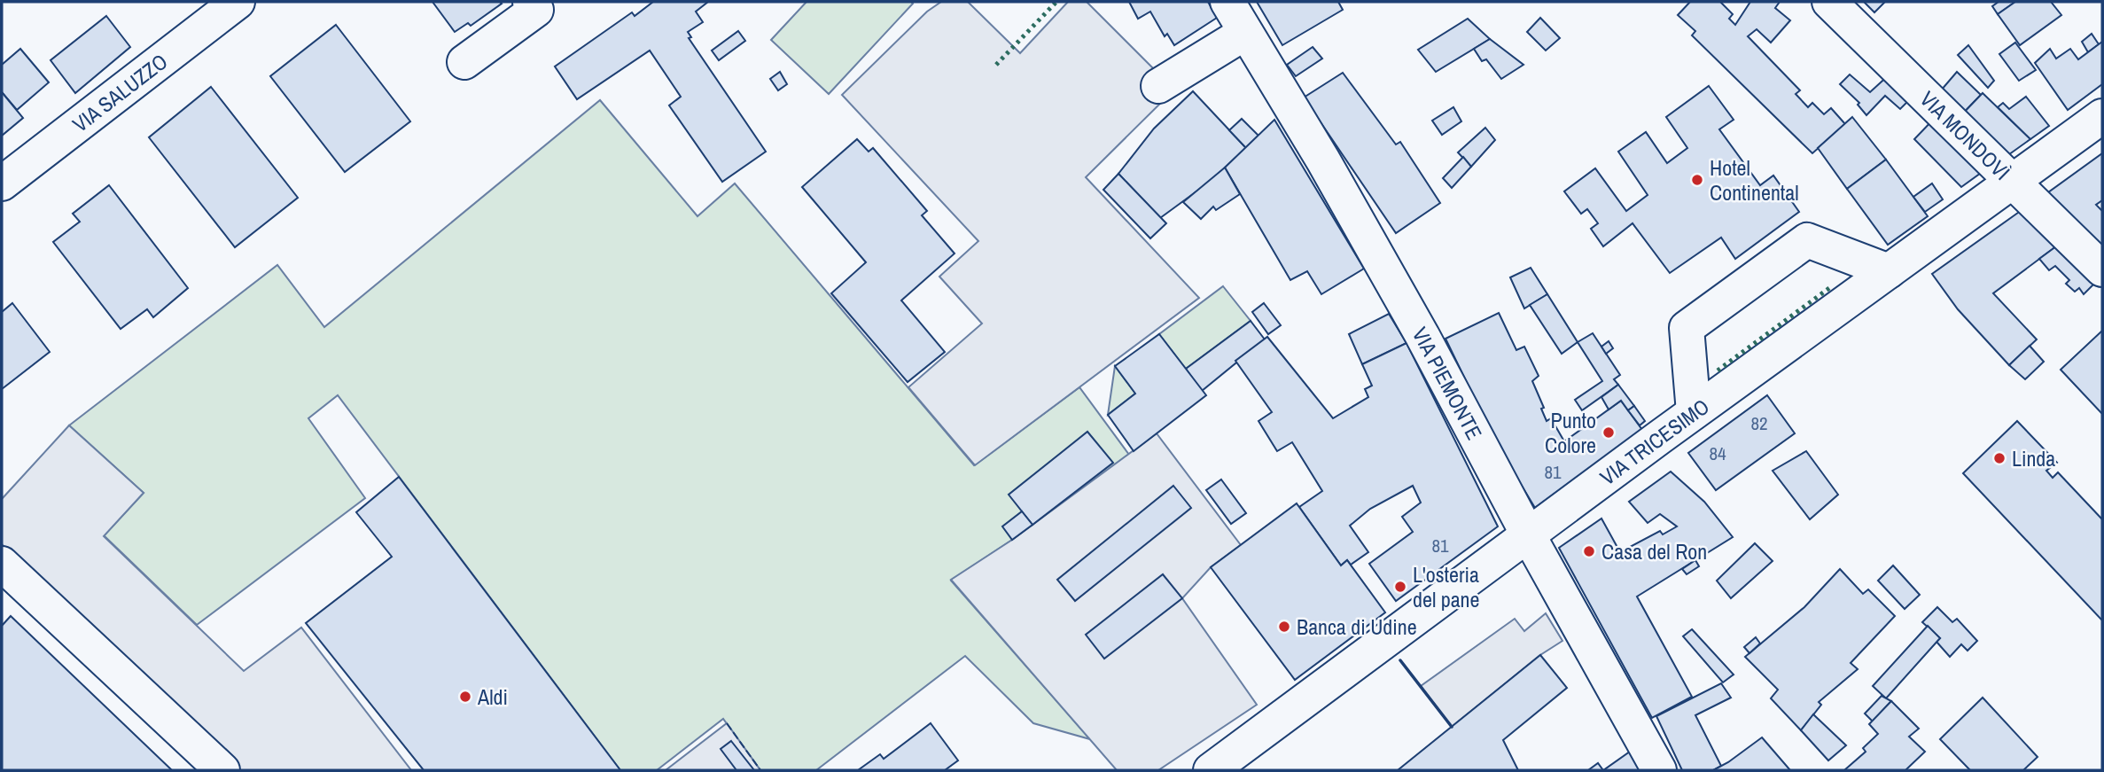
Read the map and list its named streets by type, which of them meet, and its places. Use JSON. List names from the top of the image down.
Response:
{
  "streets": {
    "street": [
      "VIA SALUZZO",
      "VIA MONDOVÌ",
      "VIA PIEMONTE",
      "VIA TRICESIMO"
    ]
  },
  "crossings": [
    ["VIA MONDOVÌ", "VIA TRICESIMO"],
    ["VIA PIEMONTE", "VIA TRICESIMO"]
  ],
  "places": [
    "Hotel Continental",
    "Punto Colore",
    "Linda",
    "Casa del Ron",
    "L'osteria del pane",
    "Banca di Udine",
    "Aldi"
  ],
  "house_numbers": [
    "82",
    "84",
    "81",
    "81"
  ]
}
